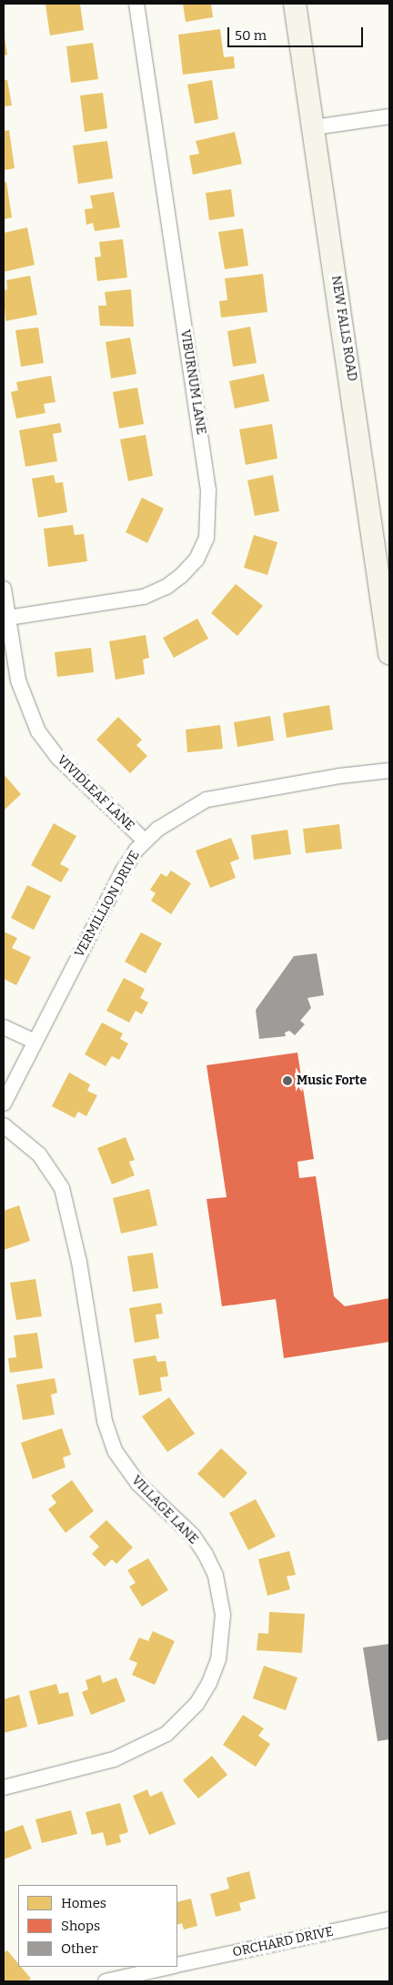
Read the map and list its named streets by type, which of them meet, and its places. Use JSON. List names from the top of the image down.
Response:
{
  "streets": {
    "main road": ["NEW FALLS ROAD"],
    "street": [
      "VIBURNUM LANE",
      "VIVIDLEAF LANE",
      "VERMILLION DRIVE",
      "VILLAGE LANE",
      "ORCHARD DRIVE"
    ]
  },
  "crossings": [
    ["VIBURNUM LANE", "VIVIDLEAF LANE"],
    ["VIVIDLEAF LANE", "VERMILLION DRIVE"]
  ],
  "places": ["Music Forte"],
  "legend": ["Homes", "Shops", "Other"],
  "scale_bar": "50 m"
}
